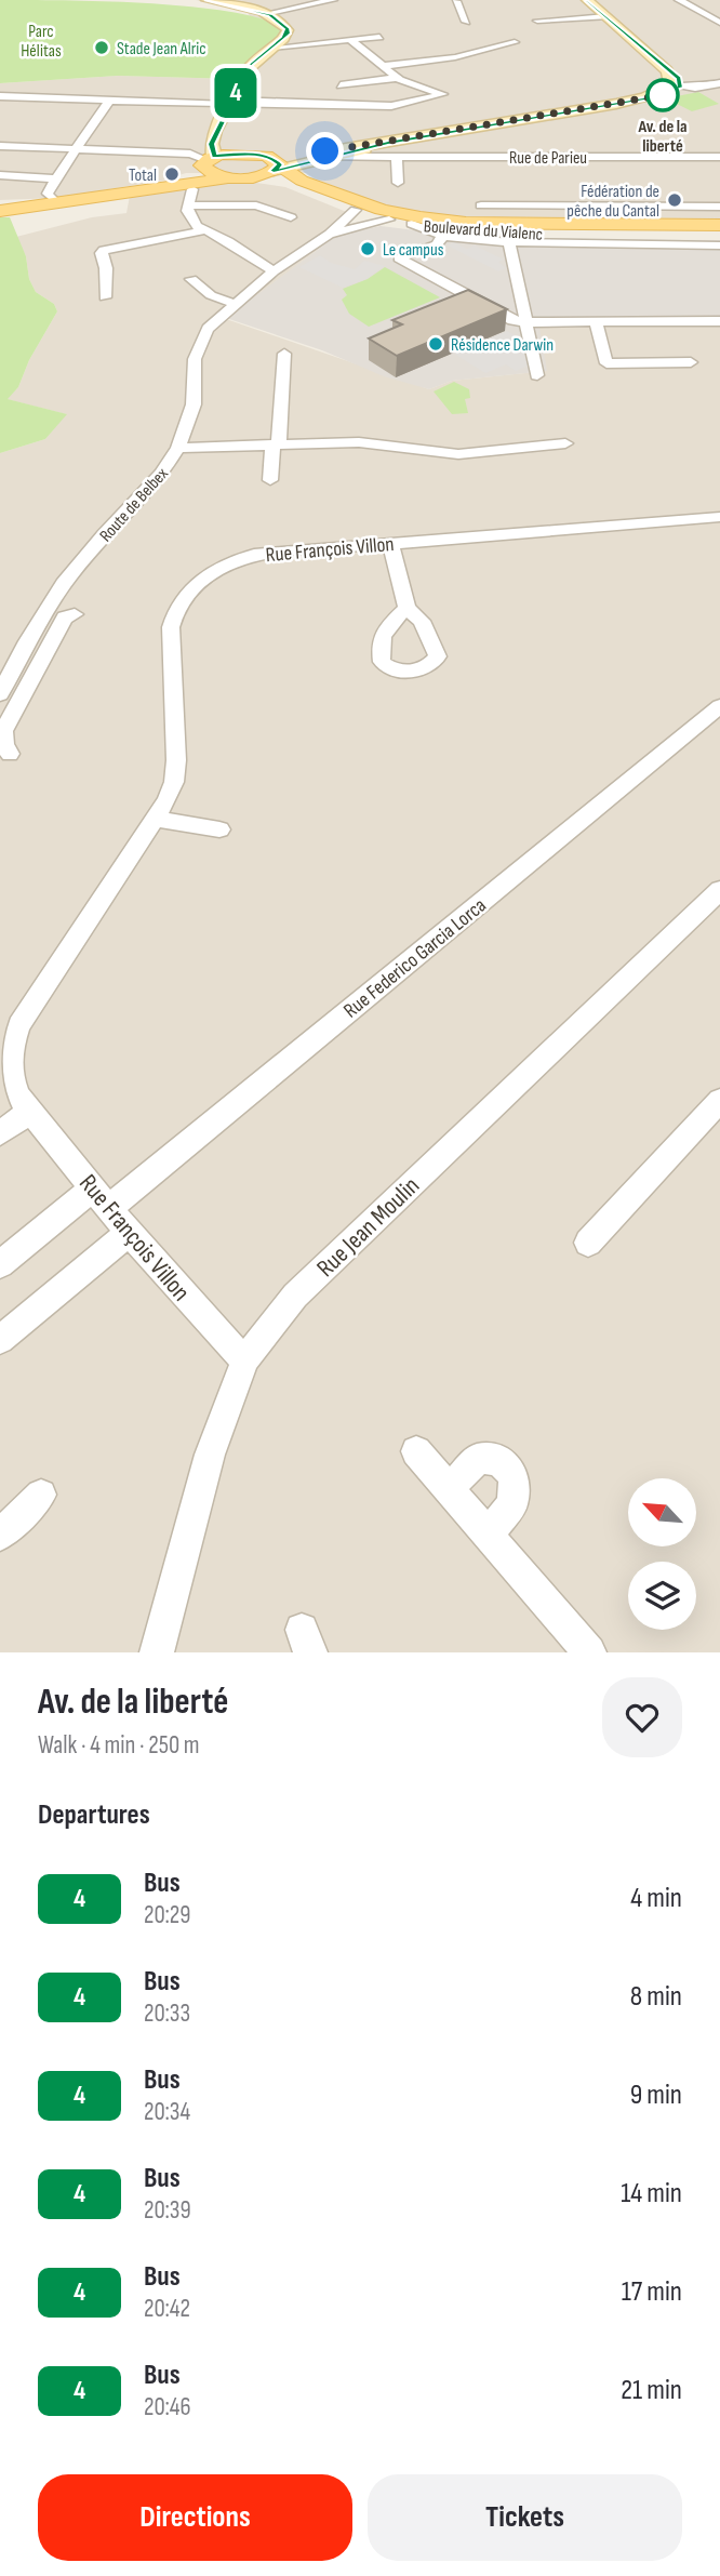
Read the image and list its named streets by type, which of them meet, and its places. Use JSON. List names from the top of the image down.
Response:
{
  "streets": {
    "main road": ["Boulevard du Vialenc"],
    "street": [
      "Rue de Parieu",
      "Route de Belbex",
      "Rue François Villon",
      "Rue Federico Garcia Lorca",
      "Rue Jean Moulin"
    ]
  },
  "crossings": [
    ["Boulevard du Vialenc", "Route de Belbex"],
    ["Rue François Villon", "Rue Federico Garcia Lorca"],
    ["Rue François Villon", "Rue Jean Moulin"]
  ],
  "parks": ["Parc Hélitas"],
  "places": [
    "Stade Jean Alric",
    "Av. de la liberté",
    "Total",
    "Fédération de pêche du Cantal",
    "Le campus",
    "Résidence Darwin"
  ],
  "lines": ["bus line 4"],
  "north": "top left",
  "page": {
    "on_map": "4",
    "heading": [
      ["Av. de la liberté", "Walk · 4 min · 250 m"],
      "Departures"
    ],
    "list": [
      {
        "mark": "4",
        "name": "Bus",
        "note": "20:29",
        "value": "4 min"
      },
      {
        "mark": "4",
        "name": "Bus",
        "note": "20:33",
        "value": "8 min"
      },
      {
        "mark": "4",
        "name": "Bus",
        "note": "20:34",
        "value": "9 min"
      },
      {
        "mark": "4",
        "name": "Bus",
        "note": "20:39",
        "value": "14 min"
      },
      {
        "mark": "4",
        "name": "Bus",
        "note": "20:42",
        "value": "17 min"
      },
      {
        "mark": "4",
        "name": "Bus",
        "note": "20:46",
        "value": "21 min"
      }
    ],
    "buttons": ["Directions", "Tickets"]
  }
}
